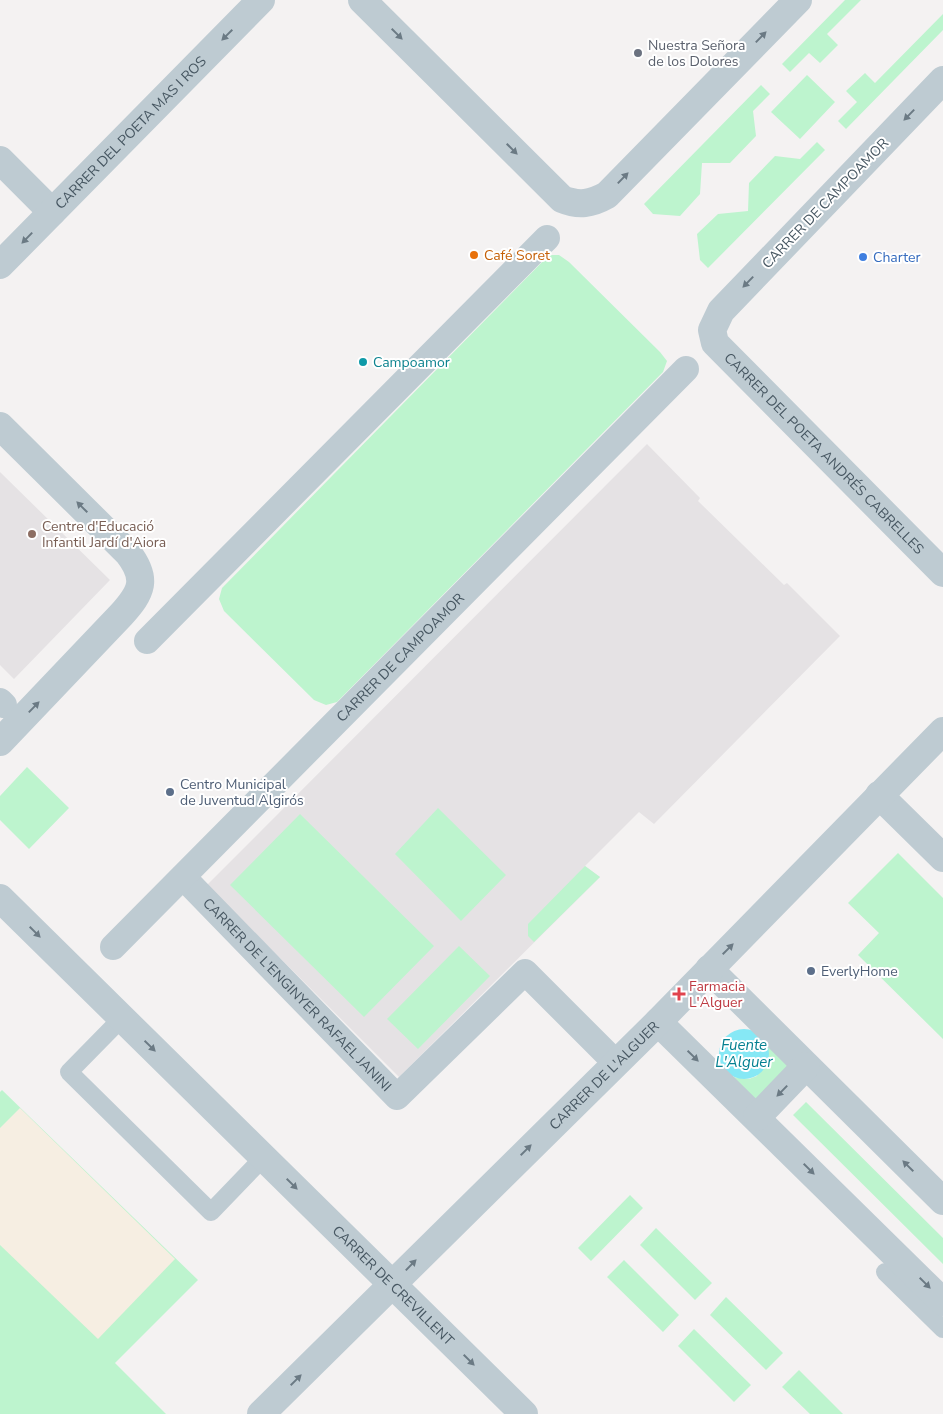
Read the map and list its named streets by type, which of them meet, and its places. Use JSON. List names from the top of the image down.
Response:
{
  "streets": {
    "street": [
      "CARRER DEL POETA MAS I ROS",
      "CARRER DE CAMPOAMOR",
      "CARRER DEL POETA ANDRÉS CABRELLES",
      "CARRER DE L'ENGINYER RAFAEL JANINI",
      "CARRER DE L'ALGUER",
      "CARRER DE CREVILLENT"
    ]
  },
  "crossings": [
    ["CARRER DE CAMPOAMOR", "CARRER DEL POETA ANDRÉS CABRELLES"],
    ["CARRER DE CAMPOAMOR", "CARRER DE L'ENGINYER RAFAEL JANINI"],
    ["CARRER DE L'ALGUER", "CARRER DE CREVILLENT"]
  ],
  "one_way": ["CARRER DEL POETA MAS I ROS", "CARRER DE L'ALGUER", "CARRER DE CREVILLENT"],
  "water": ["Fuente L'Alguer"],
  "places": {
    "other": [
      "Nuestra Señora de los Dolores",
      "Café Soret",
      "Charter",
      "Campoamor",
      "Centre d'Educació Infantil Jardí d'Aiora",
      "Centro Municipal de Juventud Algirós",
      "EverlyHome"
    ],
    "health": ["Farmacia L'Alguer"]
  }
}
